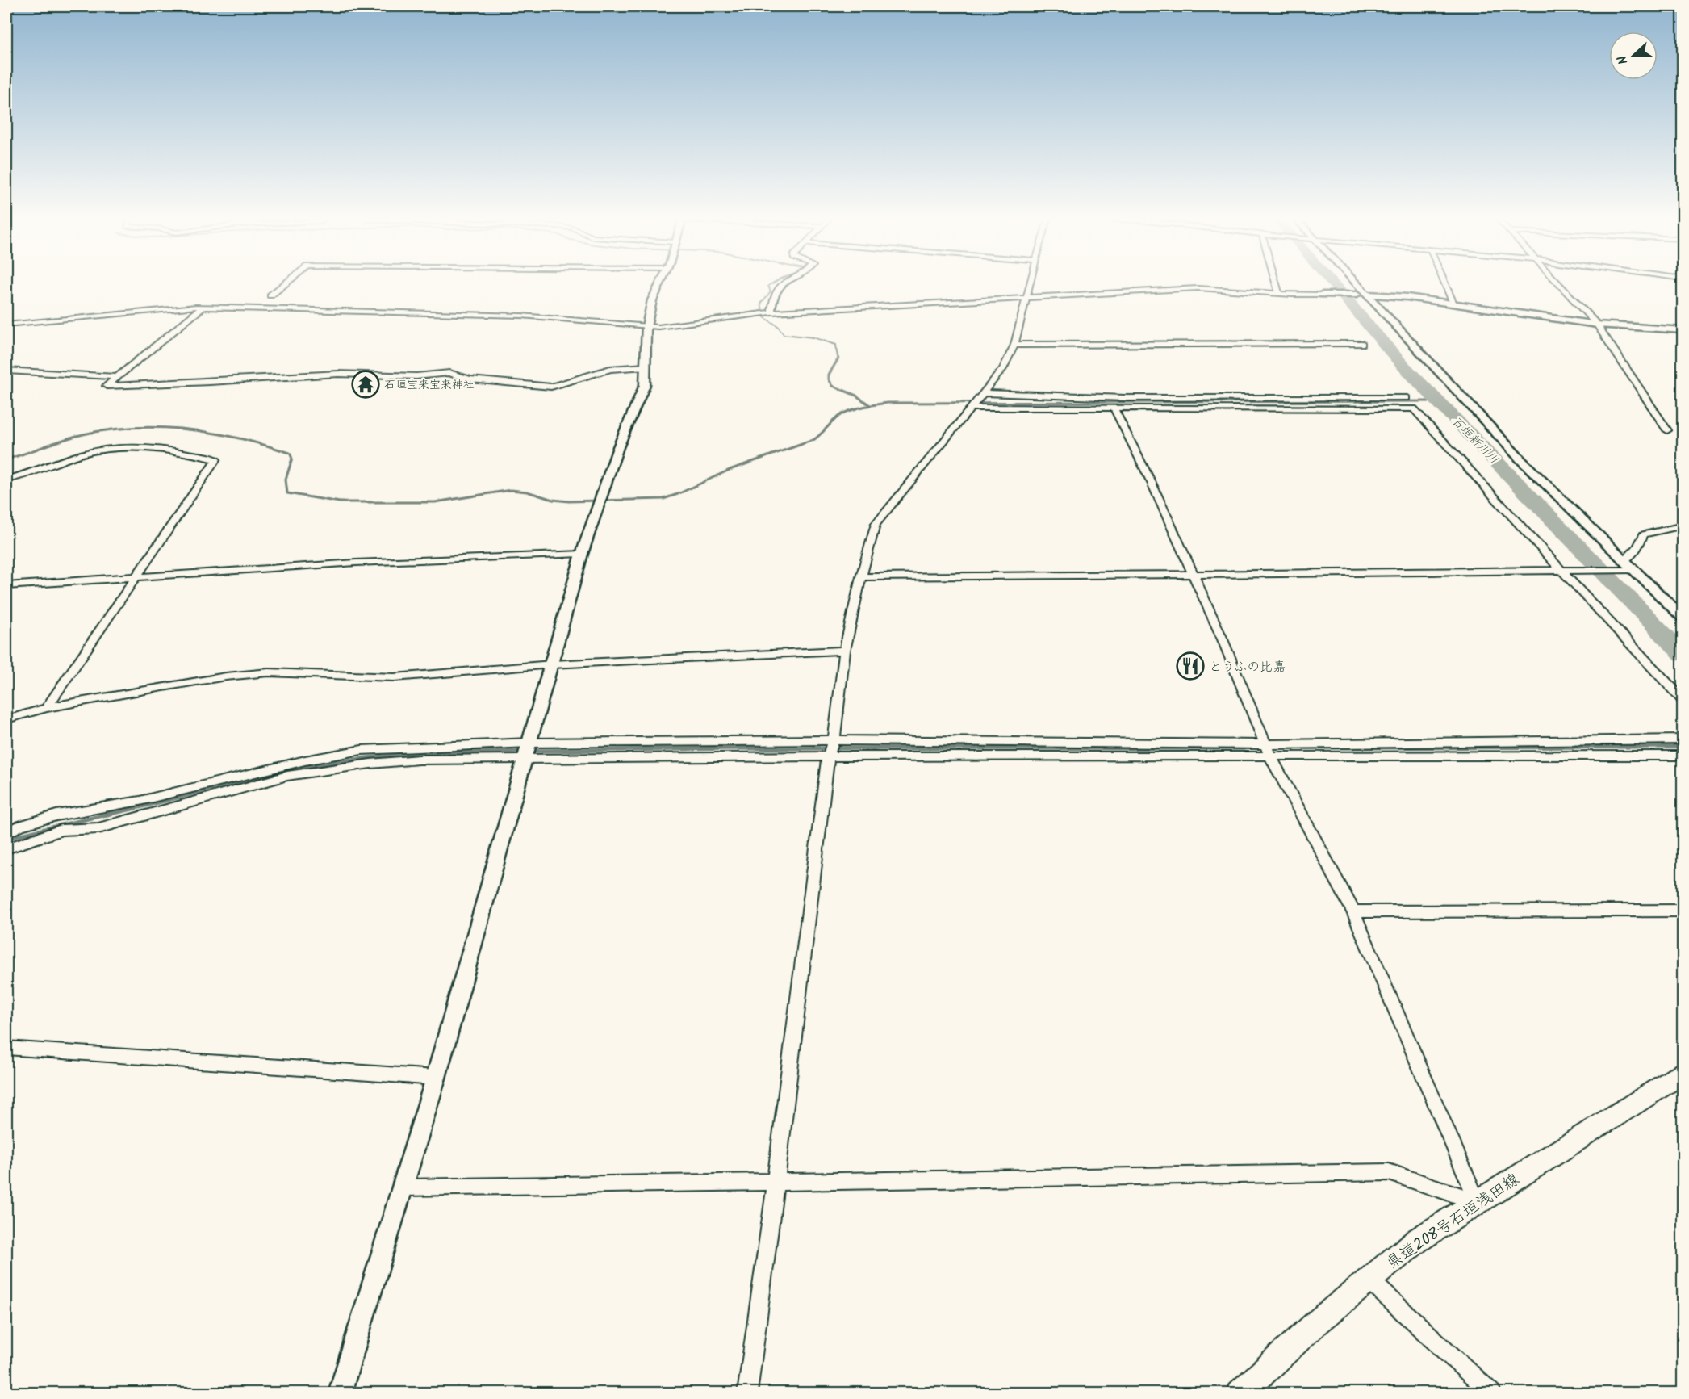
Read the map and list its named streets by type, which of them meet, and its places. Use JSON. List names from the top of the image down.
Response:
{
  "streets": {
    "main road": ["県道208号石垣浅田線"]
  },
  "water": ["石垣新川川"],
  "places": {
    "temple": ["石垣宝来宝来神社"],
    "restaurant": ["とうふの比嘉"]
  },
  "north": "left"
}
